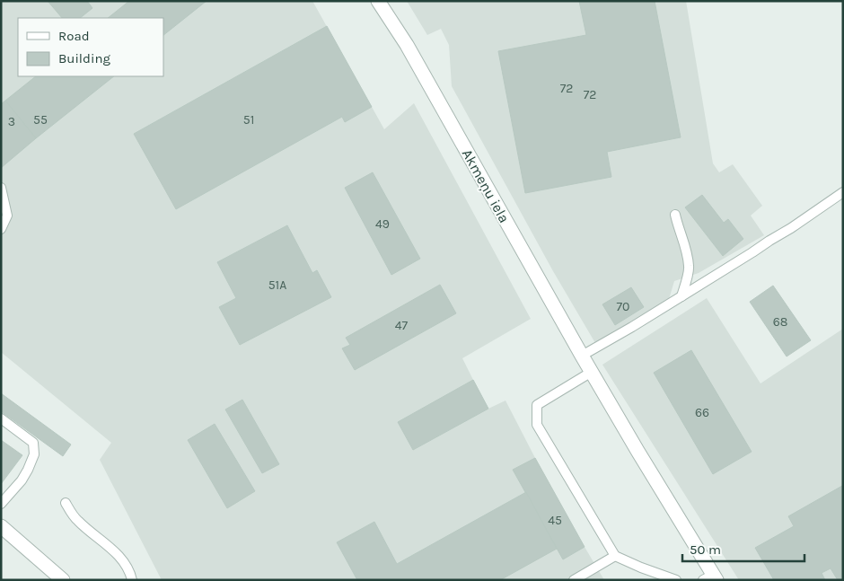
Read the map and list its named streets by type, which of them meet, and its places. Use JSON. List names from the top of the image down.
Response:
{
  "streets": {
    "street": ["Akmeņu iela"]
  },
  "house_numbers": [
    "72",
    "72",
    "55",
    "51",
    "3",
    "49",
    "51A",
    "70",
    "68",
    "47",
    "66",
    "45"
  ],
  "legend": ["Road", "Building"],
  "scale_bar": "50 m"
}
